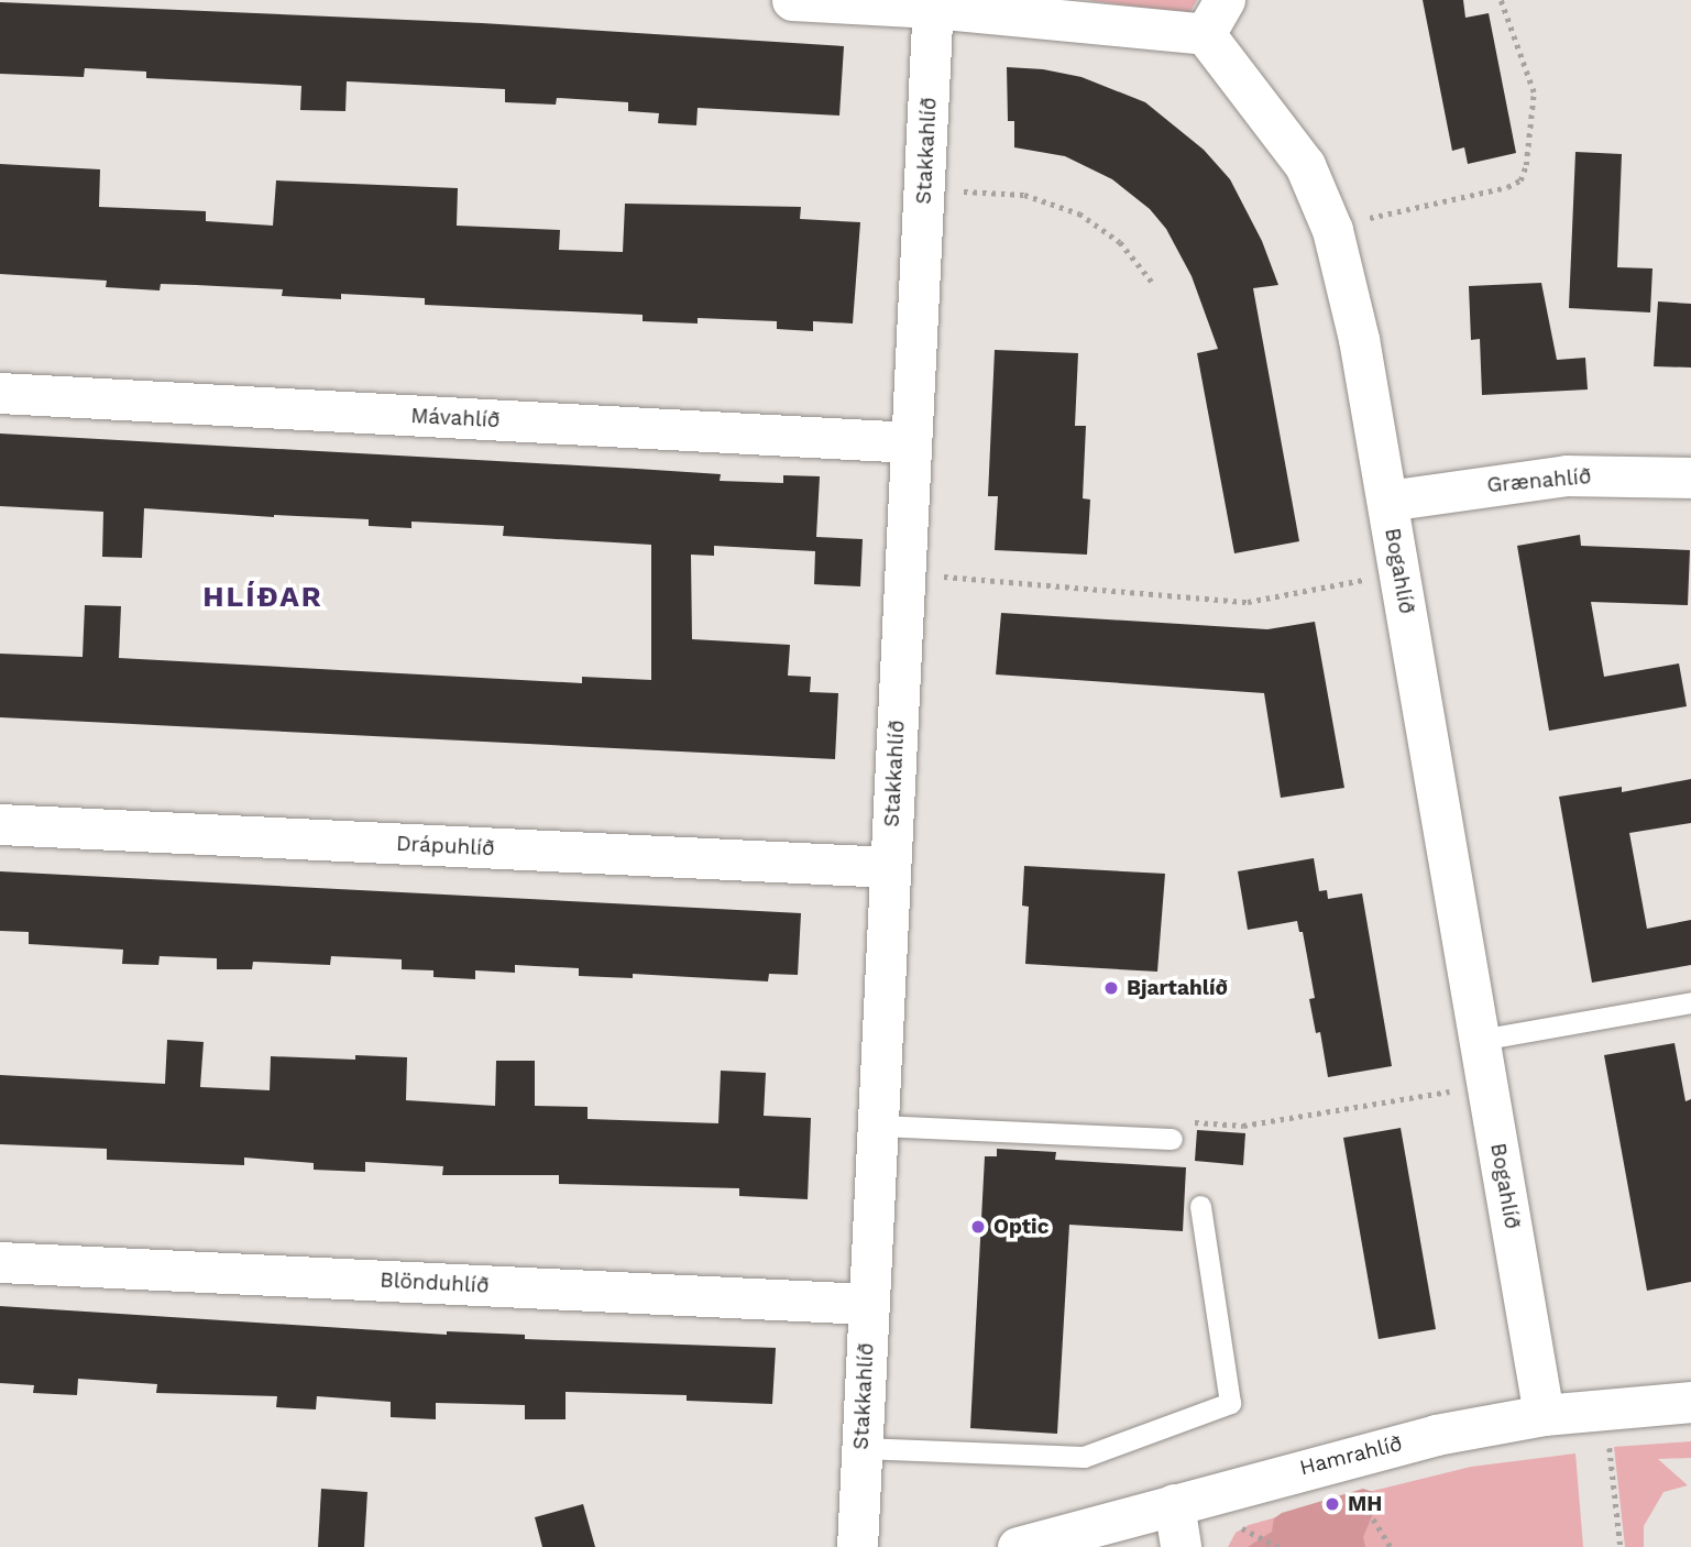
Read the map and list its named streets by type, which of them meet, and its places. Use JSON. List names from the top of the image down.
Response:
{
  "streets": {
    "street": [
      "Stakkahlíð",
      "Mávahlíð",
      "Grænahlíð",
      "Bogahlíð",
      "Drápuhlíð",
      "Blönduhlíð",
      "Hamrahlíð"
    ]
  },
  "crossings": [
    ["Stakkahlíð", "Mávahlíð"],
    ["Stakkahlíð", "Drápuhlíð"],
    ["Stakkahlíð", "Blönduhlíð"],
    ["Grænahlíð", "Bogahlíð"],
    ["Bogahlíð", "Hamrahlíð"]
  ],
  "districts": ["HLÍÐAR"],
  "places": ["Bjartahlíð", "Optic", "MH"]
}
